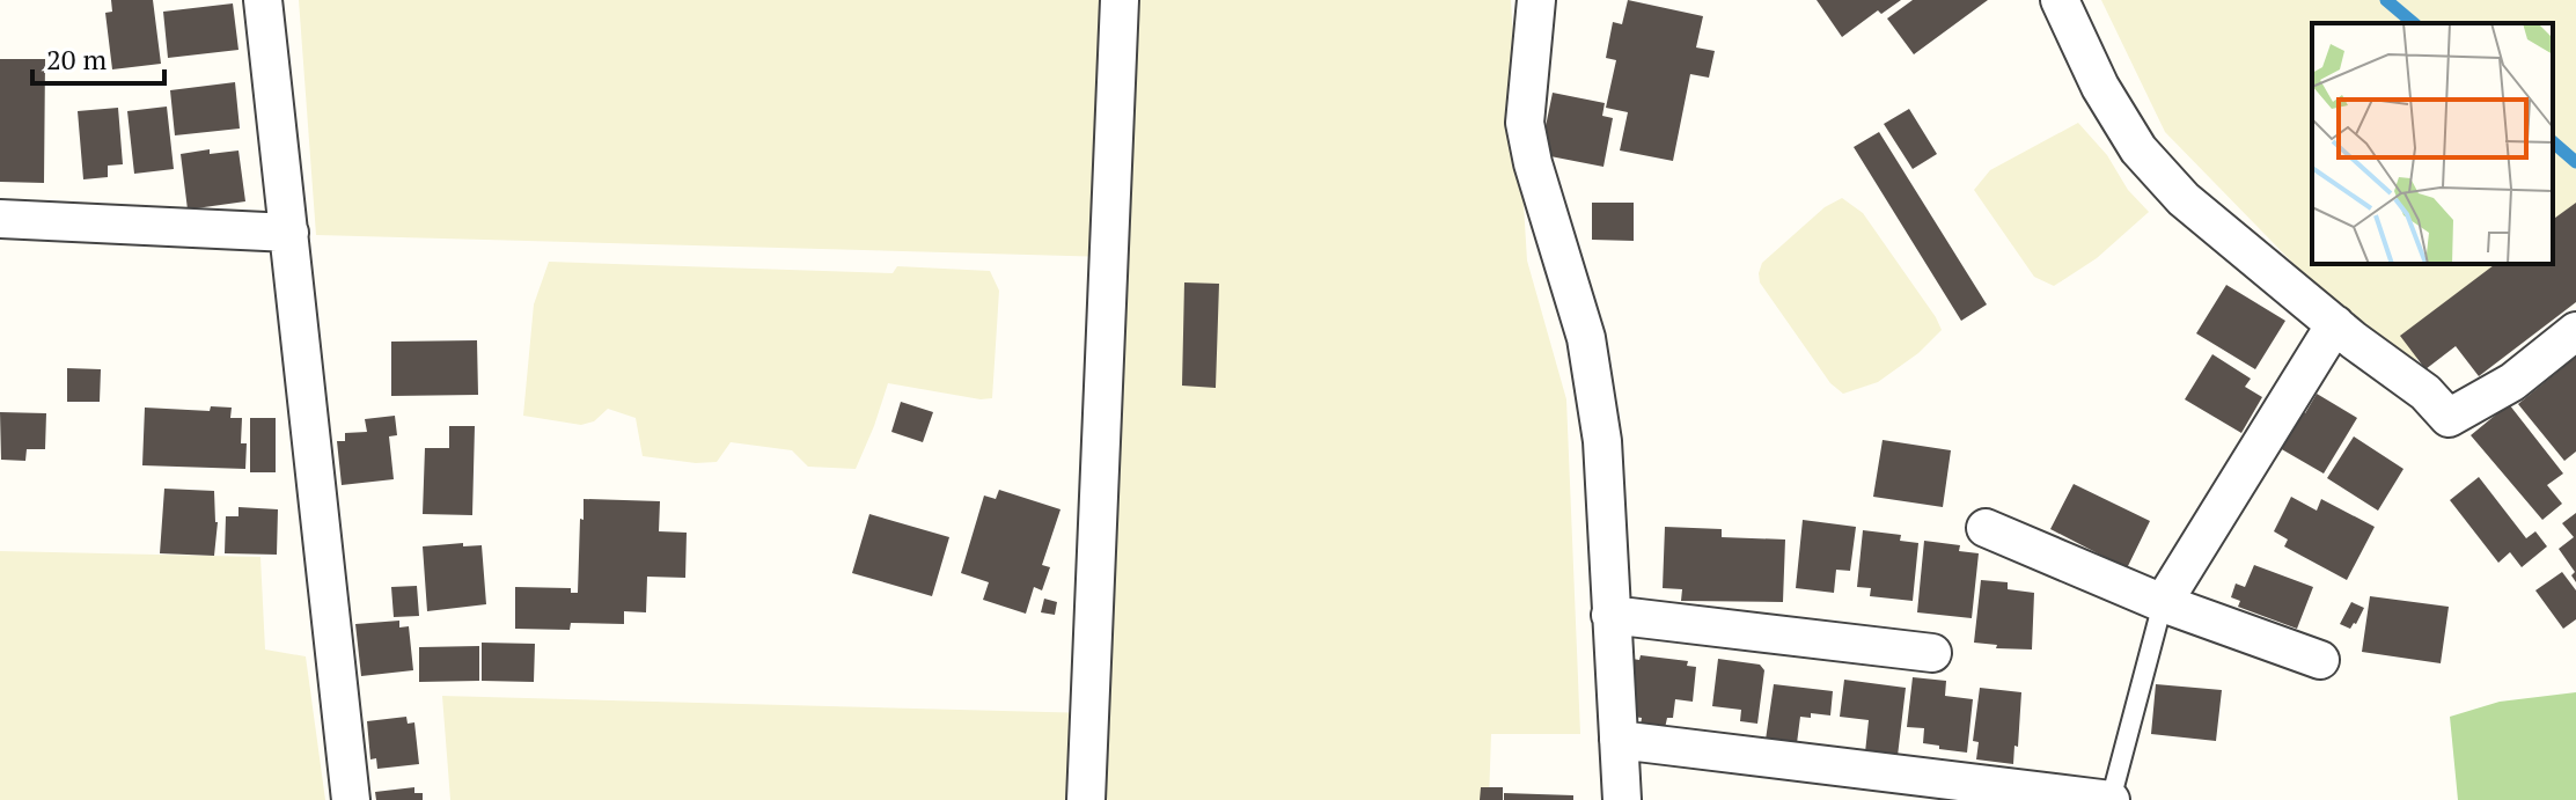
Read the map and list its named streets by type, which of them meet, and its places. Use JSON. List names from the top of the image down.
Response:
{
  "scale_bar": "20 m"
}
